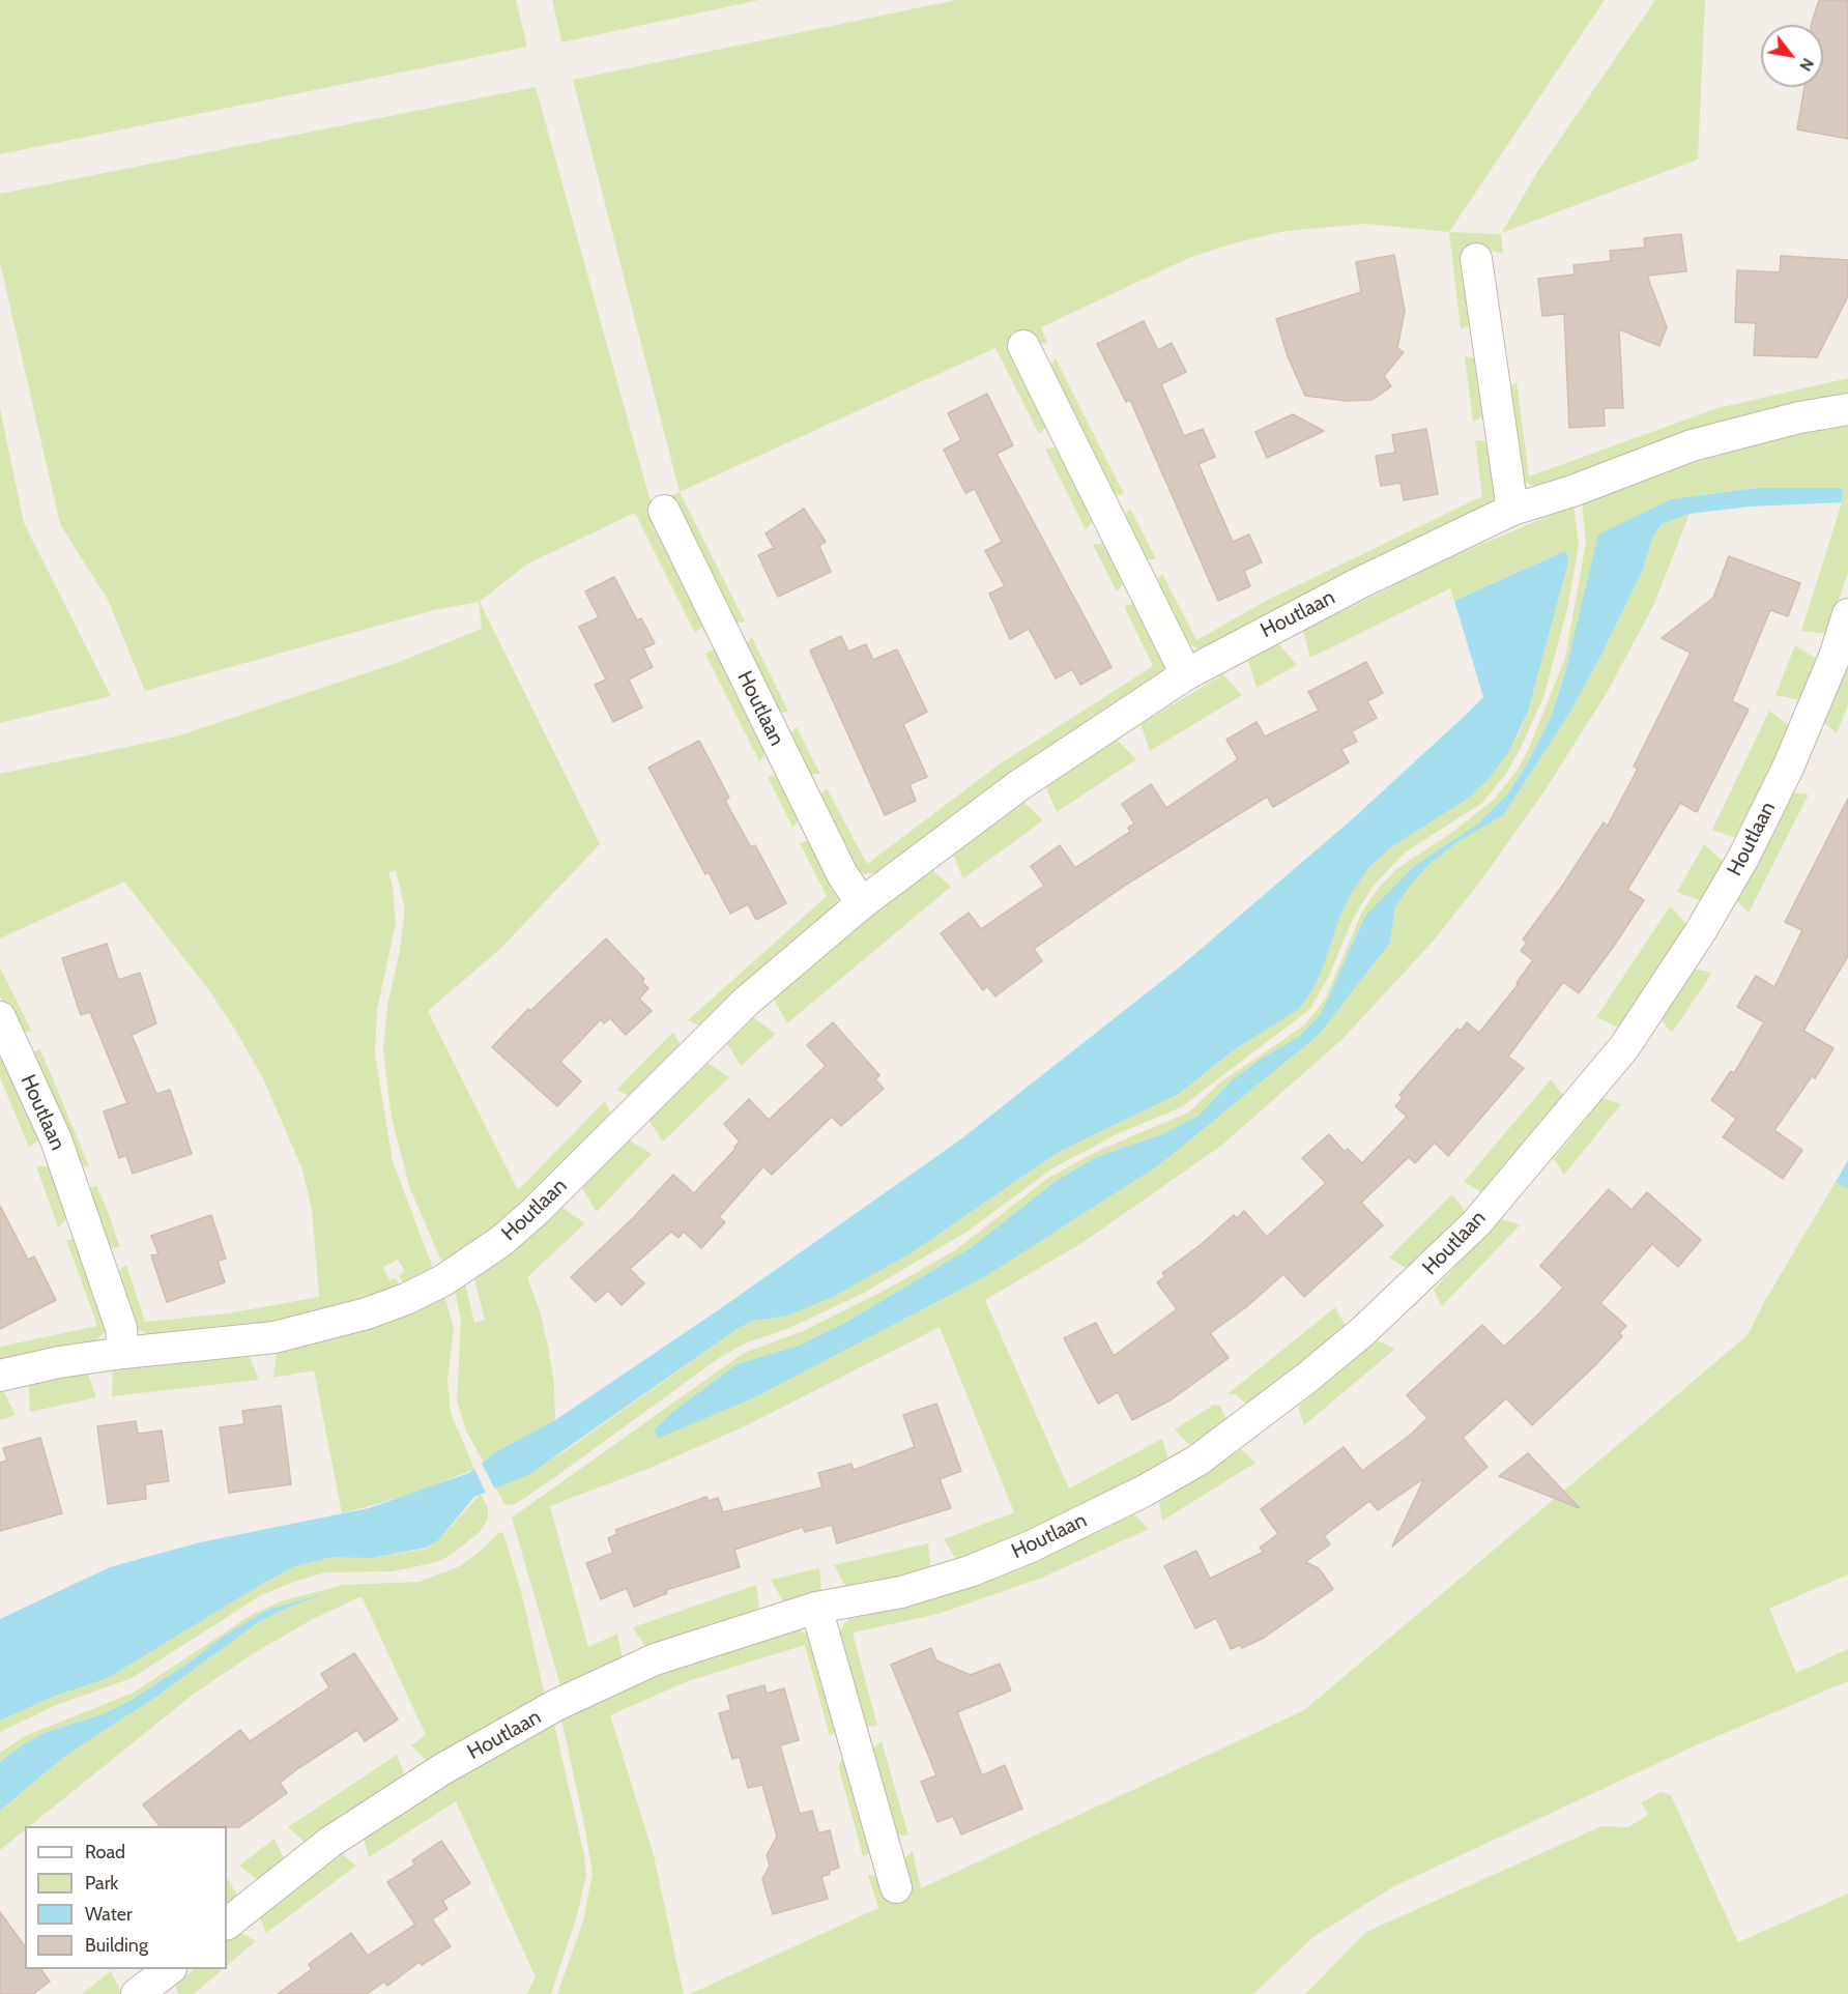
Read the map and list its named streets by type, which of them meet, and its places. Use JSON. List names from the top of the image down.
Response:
{
  "streets": {
    "street": ["Houtlaan"]
  },
  "legend": [
    "Road",
    "Park",
    "Water",
    "Building"
  ],
  "north": "bottom right"
}
